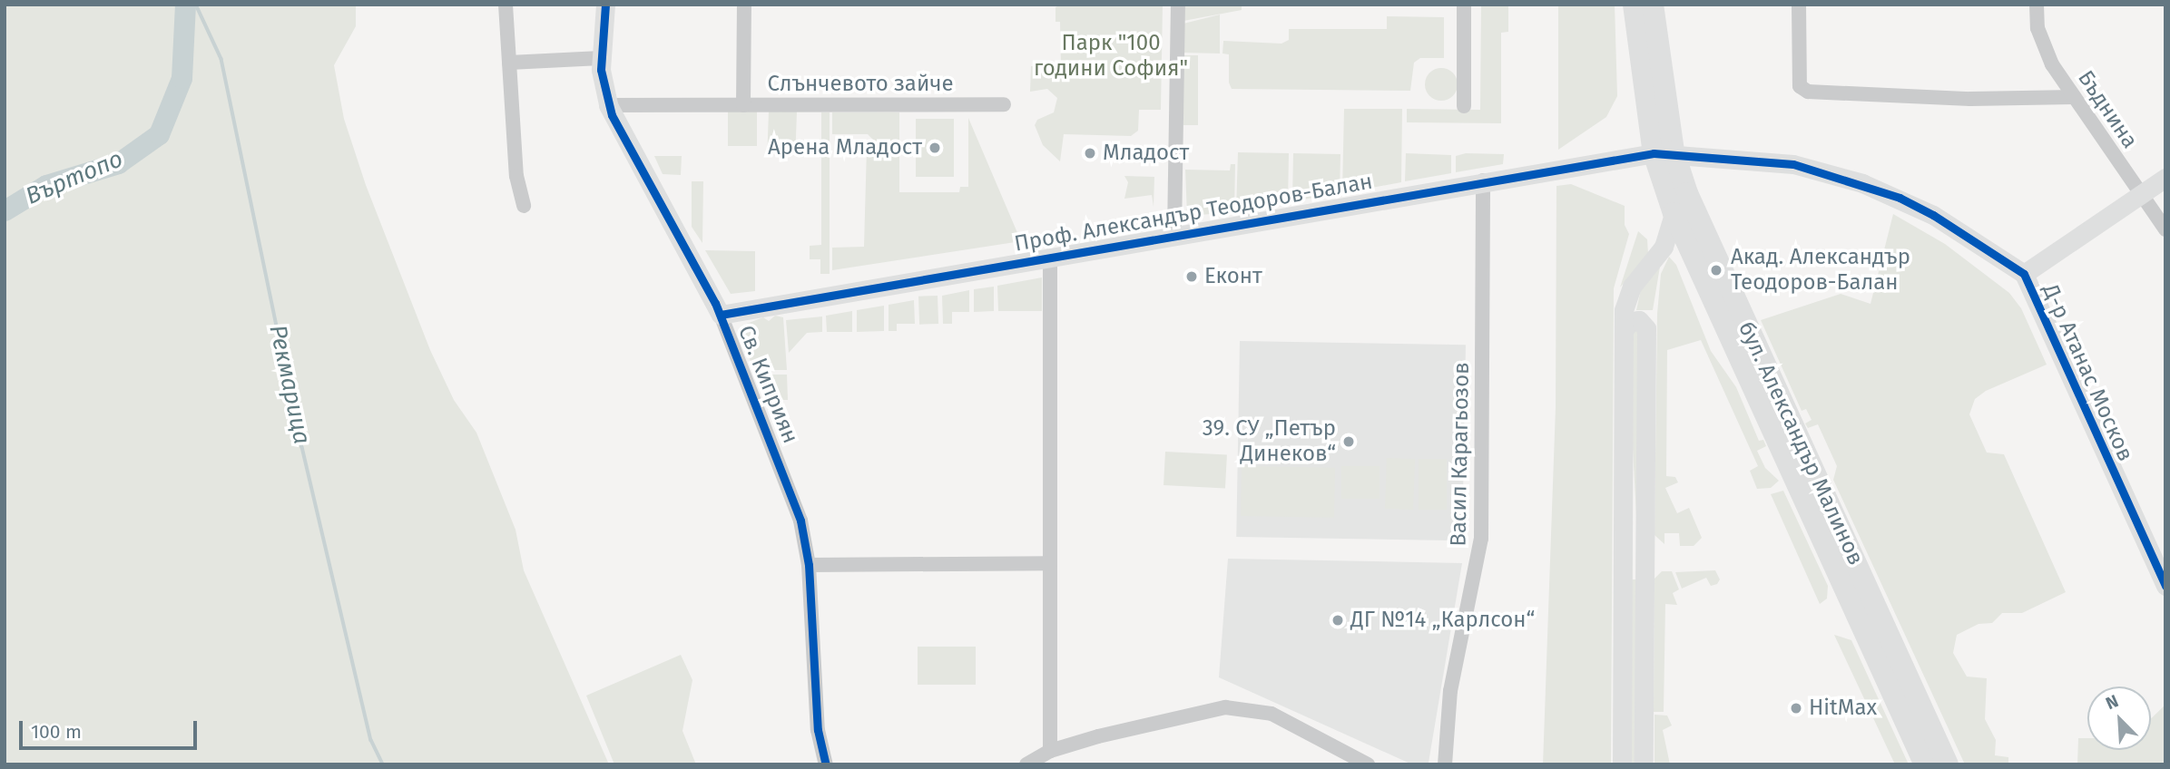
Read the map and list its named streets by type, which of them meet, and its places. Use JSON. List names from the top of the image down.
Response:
{
  "streets": {
    "main road": ["бул. Александър Малинов"],
    "street": [
      "Слънчевото зайче",
      "Бъднина",
      "Проф. Александър Теодоров-Балан",
      "Д-р Атанас Москов",
      "Св. Киприян",
      "Васил Карагьозов"
    ]
  },
  "crossings": [
    ["Слънчевото зайче", "Св. Киприян"],
    ["Проф. Александър Теодоров-Балан", "Д-р Атанас Москов"],
    ["Проф. Александър Теодоров-Балан", "Св. Киприян"],
    ["Проф. Александър Теодоров-Балан", "бул. Александър Малинов"],
    ["Проф. Александър Теодоров-Балан", "Васил Карагьозов"],
    ["Д-р Атанас Москов", "бул. Александър Малинов"]
  ],
  "water": ["Въртопо", "Рекмарица"],
  "parks": ["Парк \"100 години София\""],
  "places": [
    "Арена Младост",
    "Младост",
    "Акад. Александър Теодоров-Балан",
    "Еконт",
    "39. СУ „Петър Динеков“",
    "ДГ №14 „Карлсон“",
    "HitMax"
  ],
  "scale_bar": "100 m",
  "north": "top left"
}
